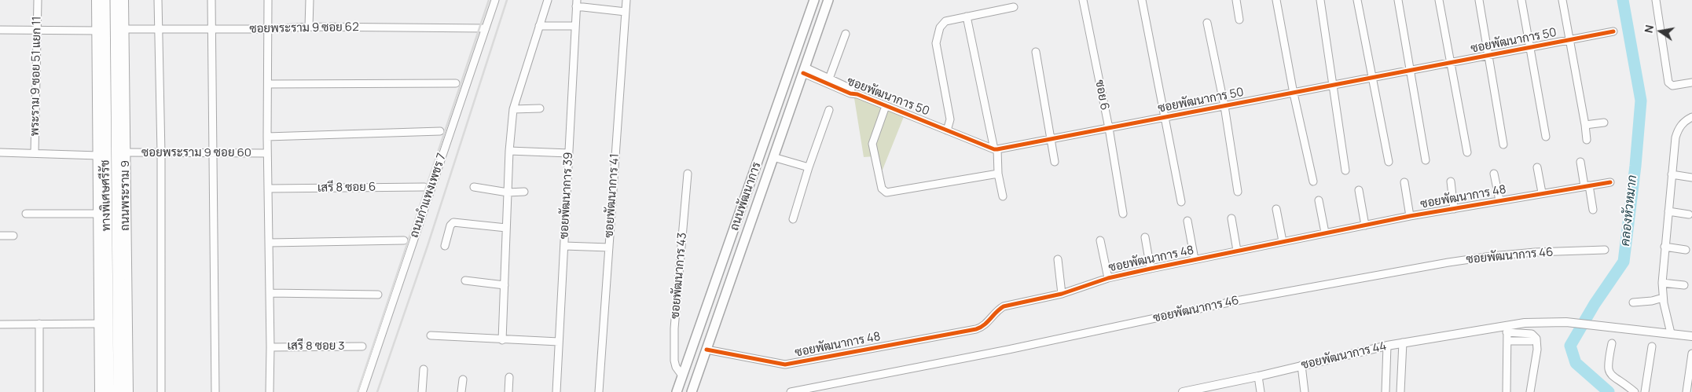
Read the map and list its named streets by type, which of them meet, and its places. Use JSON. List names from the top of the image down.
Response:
{
  "streets": {
    "highway": ["ทางพิเศษศรีรัช"],
    "main road": ["ถนนพระราม 9", "ถนนพัฒนาการ"],
    "street": [
      "ซอยพระราม 9 ซอย 62",
      "ซอยพัฒนาการ 50",
      "พระราม 9 ซอย 51 แยก 11",
      "ซอย 6",
      "ซอยพระราม 9 ซอย 60",
      "เสรี 8 ซอย 6",
      "ถนนกำแพงเพชร 7",
      "ซอยพัฒนาการ 39",
      "ซอยพัฒนาการ 41",
      "ซอยพัฒนาการ 48",
      "ซอยพัฒนาการ 46",
      "ซอยพัฒนาการ 43",
      "เสรี 8 ซอย 3",
      "ซอยพัฒนาการ 44"
    ]
  },
  "crossings": [
    ["ซอยพระราม 9 ซอย 62", "ถนนพระราม 9"],
    ["ซอยพระราม 9 ซอย 62", "ถนนกำแพงเพชร 7"],
    ["ซอยพัฒนาการ 50", "ซอย 6"],
    ["ซอยพัฒนาการ 50", "ถนนพัฒนาการ"],
    ["ซอยพระราม 9 ซอย 60", "ถนนพระราม 9"],
    ["ถนนพัฒนาการ", "ซอยพัฒนาการ 48"],
    ["ถนนพัฒนาการ", "ซอยพัฒนาการ 43"]
  ],
  "water": ["คลองหัวหมาก"],
  "north": "left"
}
